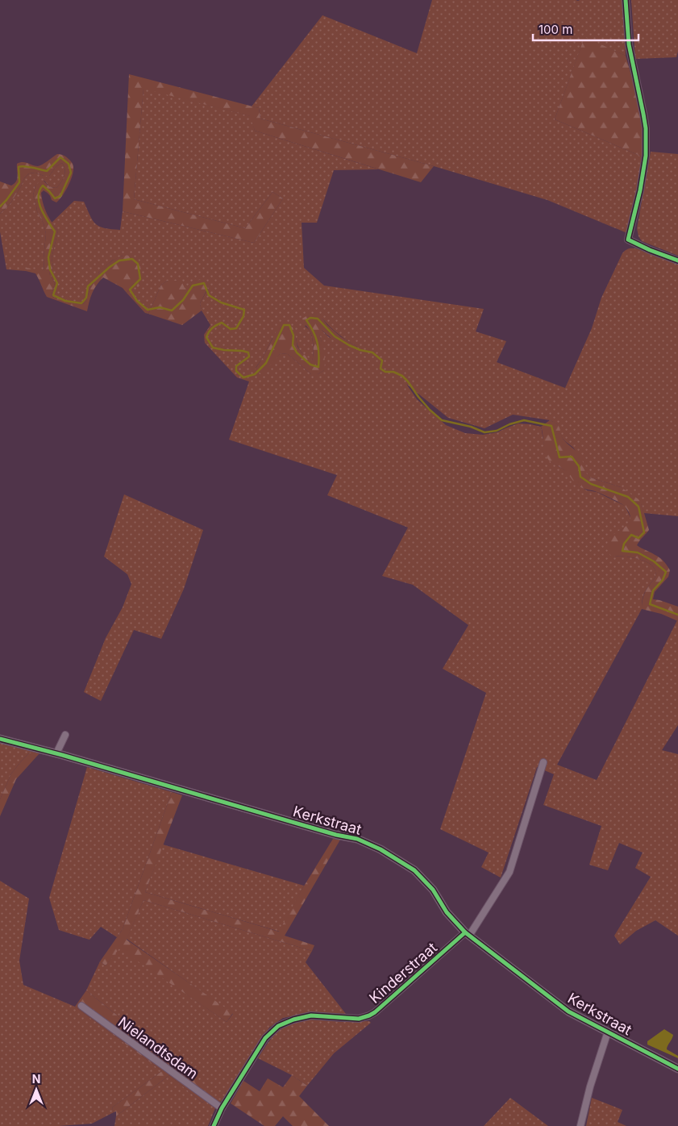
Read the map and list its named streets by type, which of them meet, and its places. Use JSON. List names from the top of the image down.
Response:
{
  "streets": {
    "street": ["Kerkstraat", "Kinderstraat", "Nielandtsdam"]
  },
  "crossings": [
    ["Kerkstraat", "Kinderstraat"],
    ["Kinderstraat", "Nielandtsdam"]
  ],
  "scale_bar": "100 m",
  "north": "top"
}
